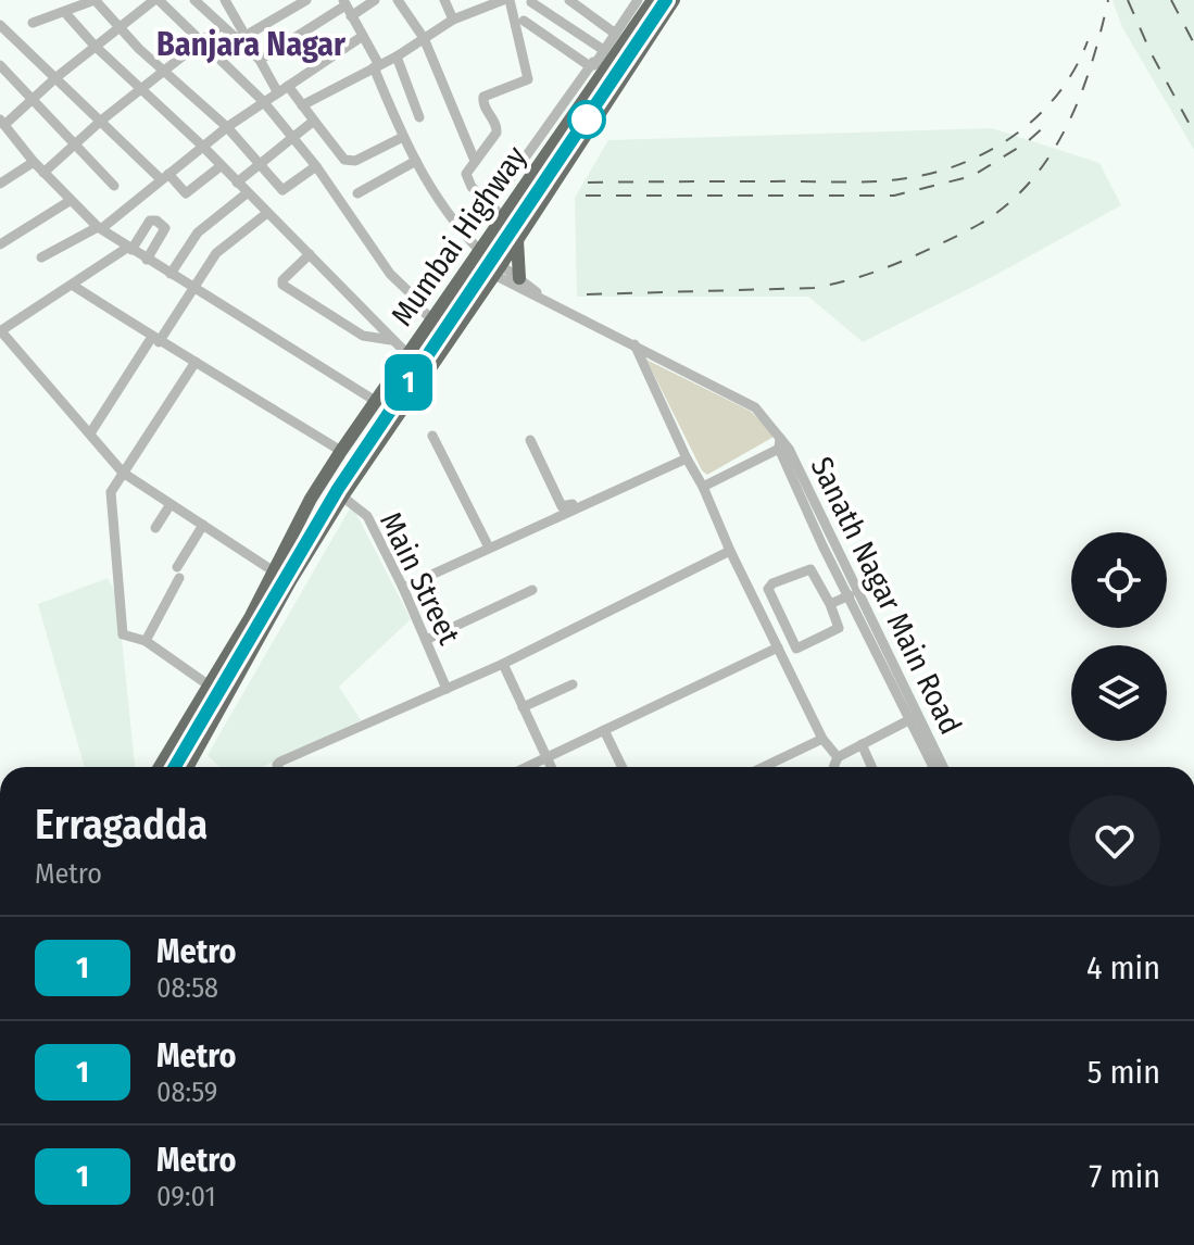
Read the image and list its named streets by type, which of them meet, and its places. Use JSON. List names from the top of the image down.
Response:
{
  "streets": {
    "highway": ["Mumbai Highway"],
    "street": ["Main Street", "Sanath Nagar Main Road"]
  },
  "crossings": [
    ["Mumbai Highway", "Main Street"]
  ],
  "districts": ["Banjara Nagar"],
  "lines": ["metro line 1"],
  "page": {
    "on_map": "1",
    "heading": ["Erragadda", "Metro"],
    "list": [
      {
        "mark": "1",
        "name": "Metro",
        "note": "08:58",
        "value": "4 min"
      },
      {
        "mark": "1",
        "name": "Metro",
        "note": "08:59",
        "value": "5 min"
      },
      {
        "mark": "1",
        "name": "Metro",
        "note": "09:01",
        "value": "7 min"
      }
    ]
  }
}
